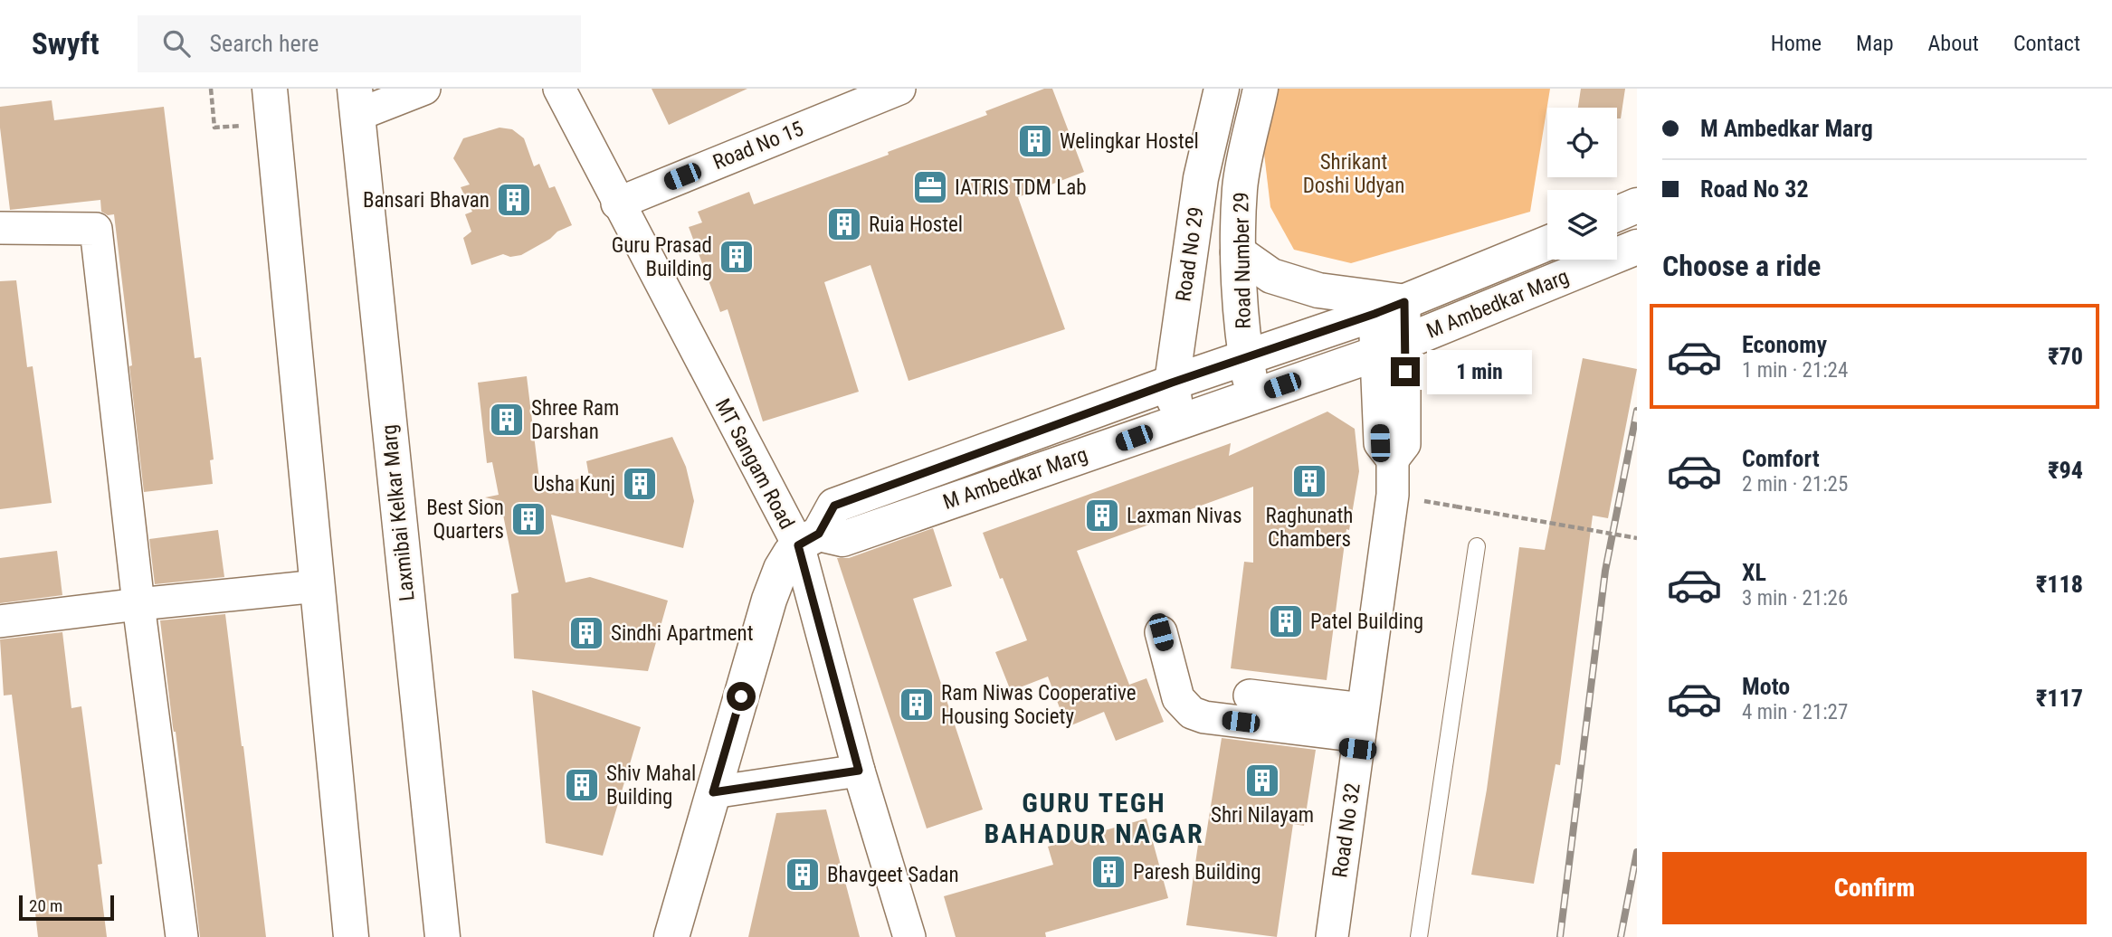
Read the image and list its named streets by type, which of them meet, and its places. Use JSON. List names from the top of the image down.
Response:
{
  "streets": {
    "main road": [
      "Road No 29",
      "Road Number 29",
      "M Ambedkar Marg",
      "Laxmibai Kelkar Marg"
    ],
    "street": ["Road No 15", "MT Sangam Road", "Road No 32"]
  },
  "crossings": [
    ["Road No 15", "MT Sangam Road"],
    ["Road No 29", "M Ambedkar Marg"],
    ["Road Number 29", "M Ambedkar Marg"],
    ["M Ambedkar Marg", "MT Sangam Road"],
    ["M Ambedkar Marg", "Road No 32"]
  ],
  "districts": ["GURU TEGH BAHADUR NAGAR"],
  "parks": ["Shrikant Doshi Udyan"],
  "places": {
    "building": [
      "Welingkar Hostel",
      "Bansari Bhavan",
      "Ruia Hostel",
      "Guru Prasad Building",
      "Shree Ram Darshan",
      "Raghunath Chambers",
      "Usha Kunj",
      "Laxman Nivas",
      "Best Sion Quarters",
      "Patel Building",
      "Sindhi Apartment",
      "Ram Niwas Cooperative Housing Society",
      "Shri Nilayam",
      "Shiv Mahal Building",
      "Paresh Building",
      "Bhavgeet Sadan"
    ],
    "office": ["IATRIS TDM Lab"]
  },
  "scale_bar": "20 m",
  "page": {
    "header": "Swyft",
    "search": "Search here",
    "nav": [
      "Home",
      "Map",
      "About",
      "Contact"
    ],
    "banner": ["M Ambedkar Marg", "Road No 32"],
    "heading": "Choose a ride",
    "list": [
      {
        "name": "Economy",
        "note": "1 min · 21:24",
        "value": "₹70"
      },
      {
        "name": "Comfort",
        "note": "2 min · 21:25",
        "value": "₹94"
      },
      {
        "name": "XL",
        "note": "3 min · 21:26",
        "value": "₹118"
      },
      {
        "name": "Moto",
        "note": "4 min · 21:27",
        "value": "₹117"
      }
    ],
    "bubble": "1 min",
    "buttons": "Confirm",
    "scale": "20 m"
  }
}
